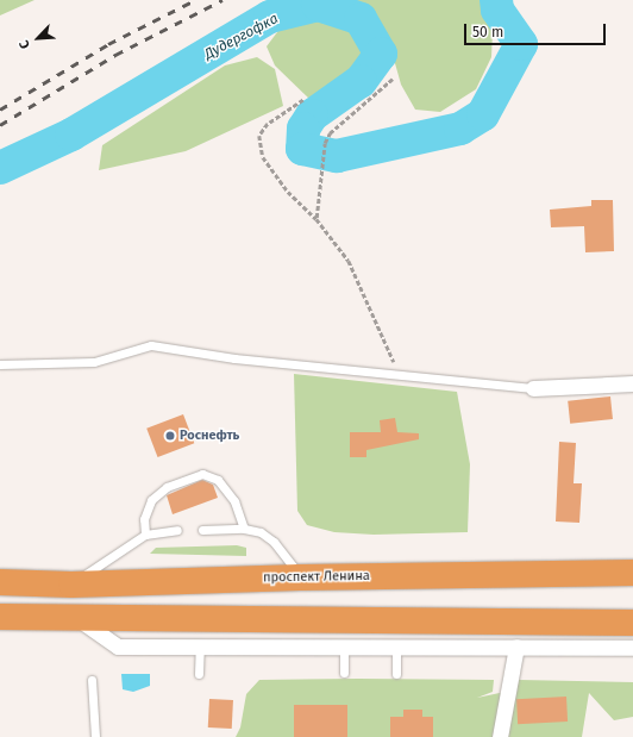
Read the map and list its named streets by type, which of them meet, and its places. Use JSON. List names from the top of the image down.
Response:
{
  "streets": {
    "highway": ["проспект Ленина"]
  },
  "water": ["Дудергофка"],
  "places": ["Роснефть"],
  "scale_bar": "50 m",
  "north": "bottom left"
}
